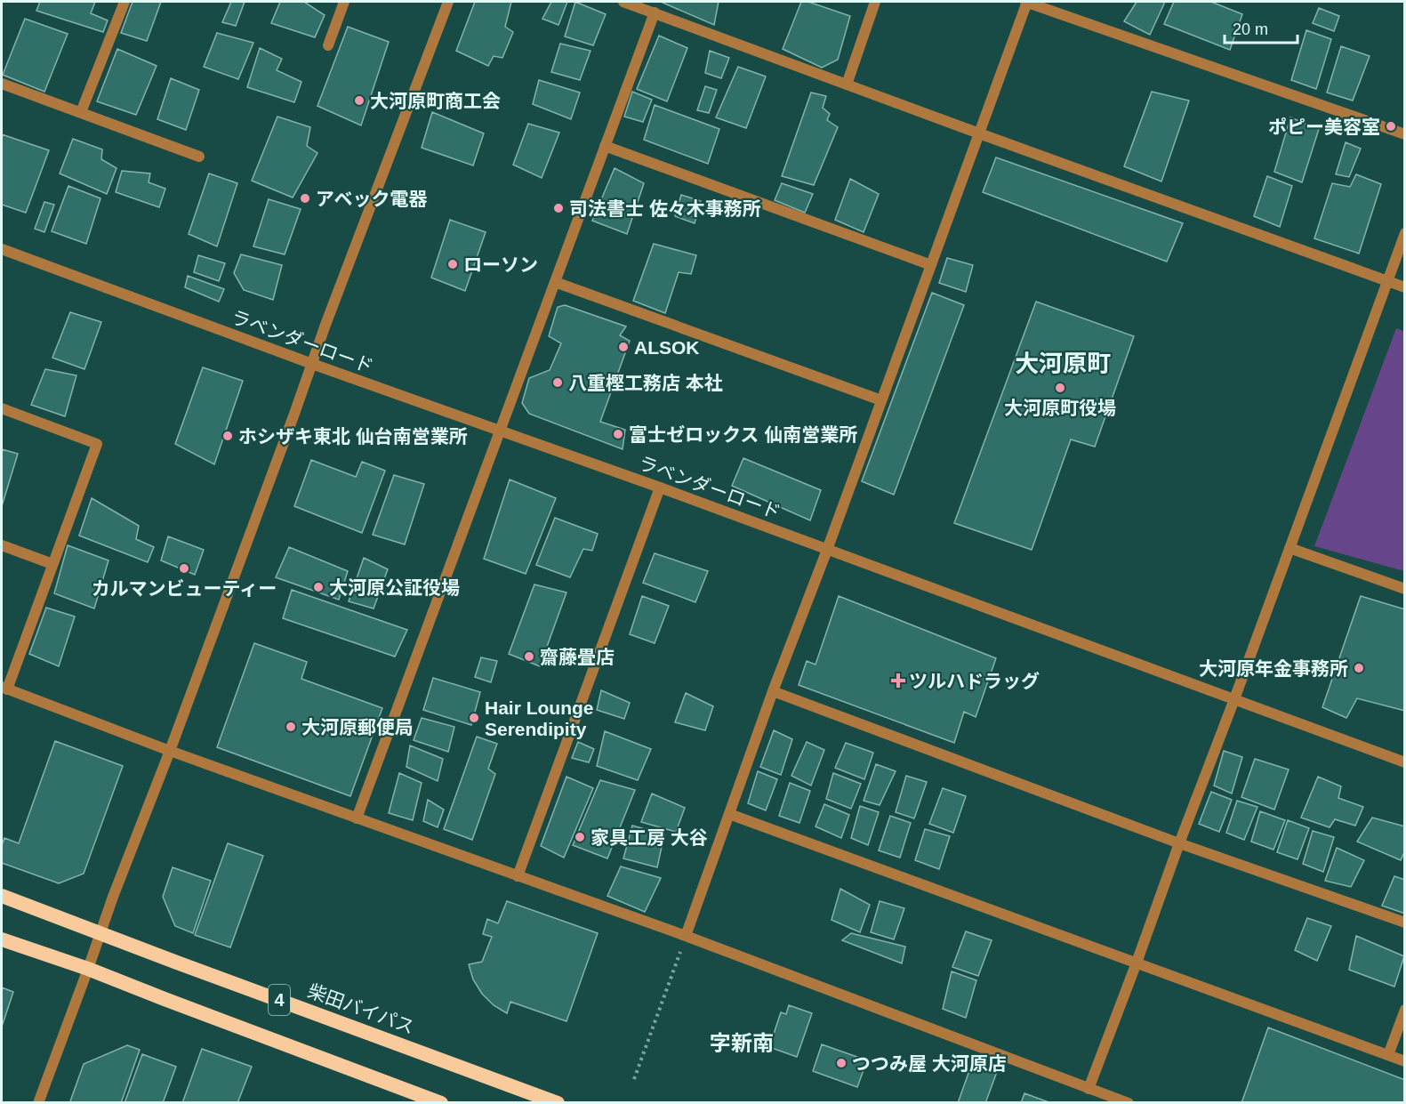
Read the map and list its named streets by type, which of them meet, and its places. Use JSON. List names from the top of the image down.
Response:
{
  "streets": {
    "highway": ["4", "柴田バイパス"],
    "street": ["ラベンダーロード"]
  },
  "districts": ["大河原町", "字新南"],
  "places": {
    "other": [
      "大河原町商工会",
      "ポピー美容室",
      "アベック電器",
      "司法書士 佐々木事務所",
      "ローソン",
      "ALSOK",
      "八重樫工務店 本社",
      "大河原町役場",
      "富士ゼロックス 仙南営業所",
      "ホシザキ東北 仙台南営業所",
      "カルマンビューティー",
      "大河原公証役場",
      "齋藤畳店",
      "大河原年金事務所",
      "Hair Lounge Serendipity",
      "大河原郵便局",
      "家具工房 大谷",
      "つつみ屋 大河原店"
    ],
    "health": ["ツルハドラッグ"]
  },
  "scale_bar": "20 m"
}
